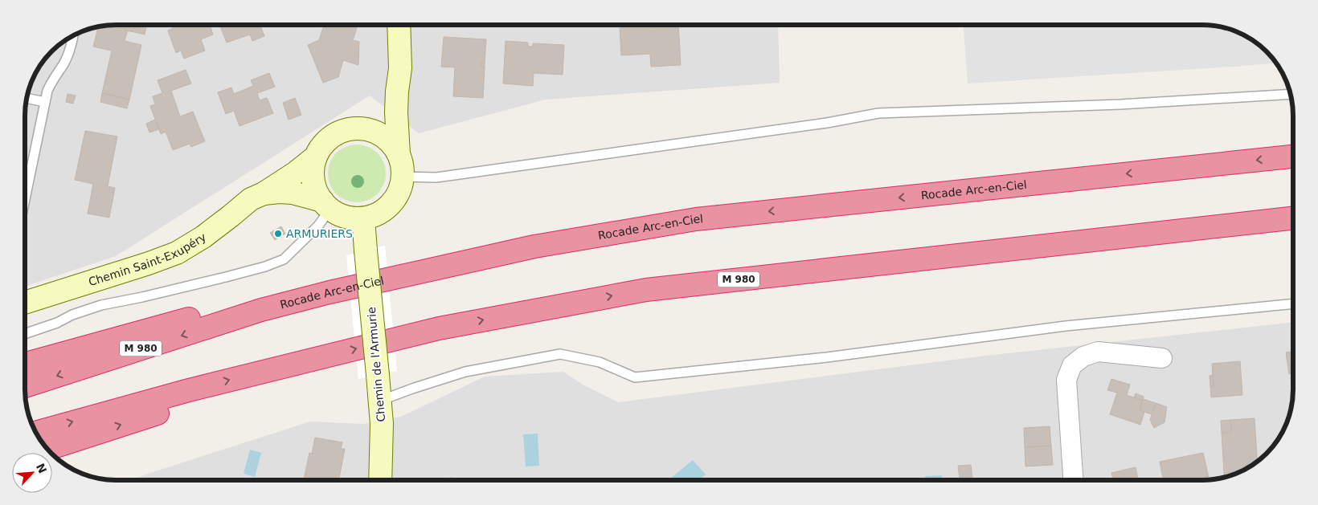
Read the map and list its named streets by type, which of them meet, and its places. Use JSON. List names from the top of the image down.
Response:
{
  "streets": {
    "highway": ["Rocade Arc-en-Ciel", "M 980"],
    "street": ["Chemin Saint-Exupéry", "Chemin de l'Armurie"]
  },
  "crossings": [
    ["Chemin Saint-Exupéry", "Chemin de l'Armurie"]
  ],
  "places": ["ARMURIERS"],
  "north": "top right"
}
